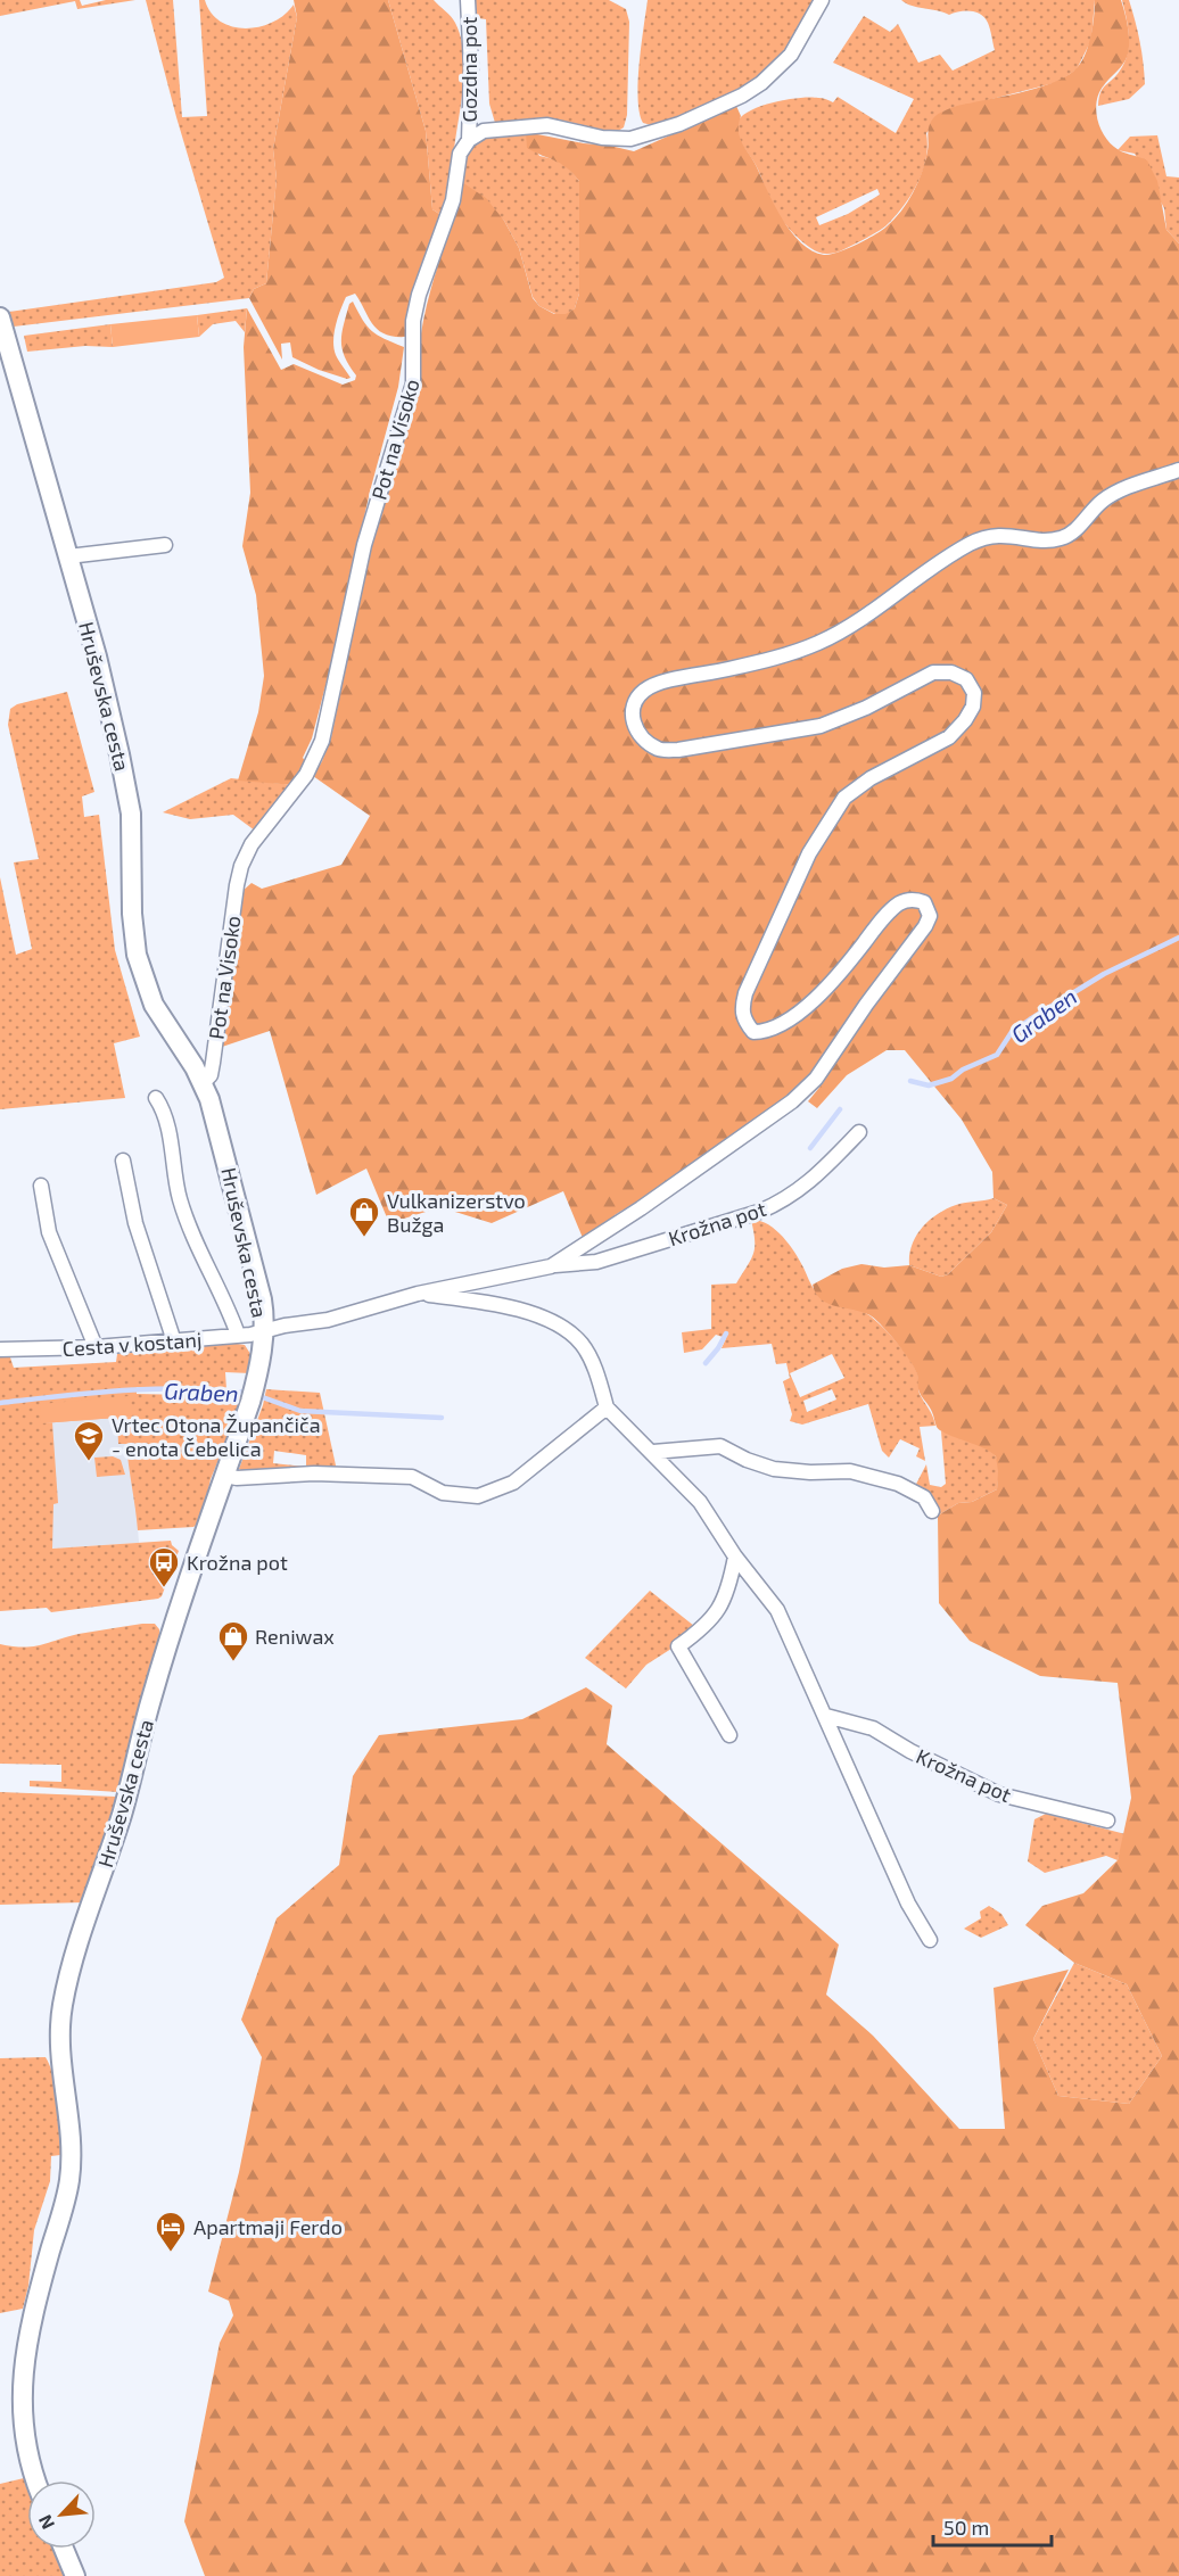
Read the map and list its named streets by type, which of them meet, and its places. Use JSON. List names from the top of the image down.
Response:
{
  "streets": {
    "street": [
      "Gozdna pot",
      "Pot na Visoko",
      "Hruševska cesta",
      "Krožna pot",
      "Cesta v kostanj"
    ]
  },
  "crossings": [
    ["Gozdna pot", "Pot na Visoko"],
    ["Pot na Visoko", "Hruševska cesta"],
    ["Hruševska cesta", "Krožna pot"],
    ["Hruševska cesta", "Cesta v kostanj"],
    ["Krožna pot", "Cesta v kostanj"]
  ],
  "water": ["Graben"],
  "places": {
    "shop": ["Vulkanizerstvo Bužga", "Reniwax"],
    "school or university": ["Vrtec Otona Župančiča - enota Čebelica"],
    "bus stop": ["Krožna pot"],
    "hotel": ["Apartmaji Ferdo"]
  },
  "scale_bar": "50 m",
  "north": "bottom left"
}
